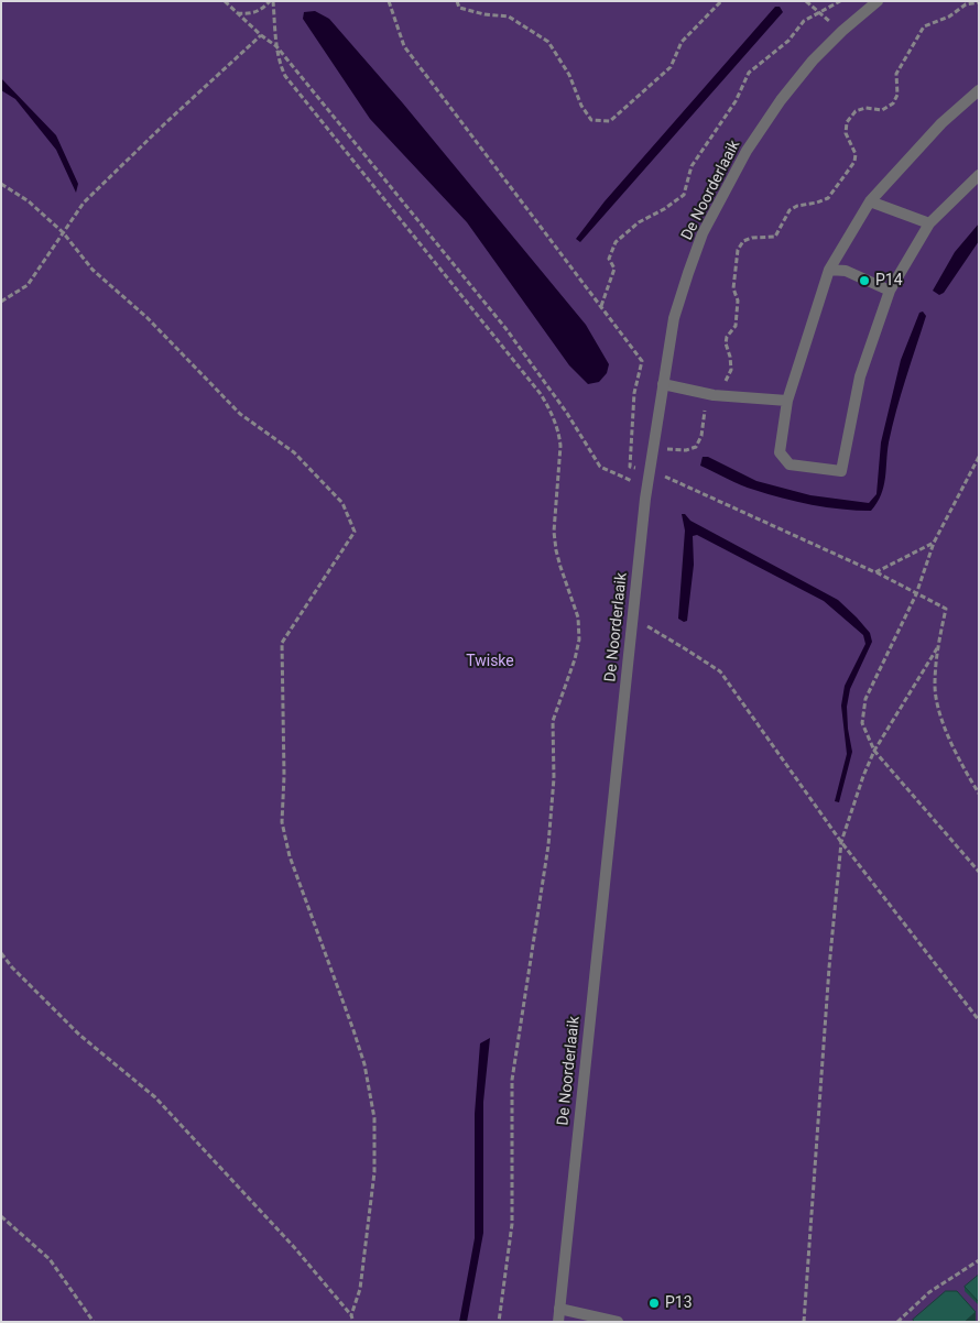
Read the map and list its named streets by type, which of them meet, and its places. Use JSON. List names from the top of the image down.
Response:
{
  "streets": {
    "street": ["De Noorderlaaik"]
  },
  "parks": ["Twiske"],
  "places": ["P14", "P13"]
}
